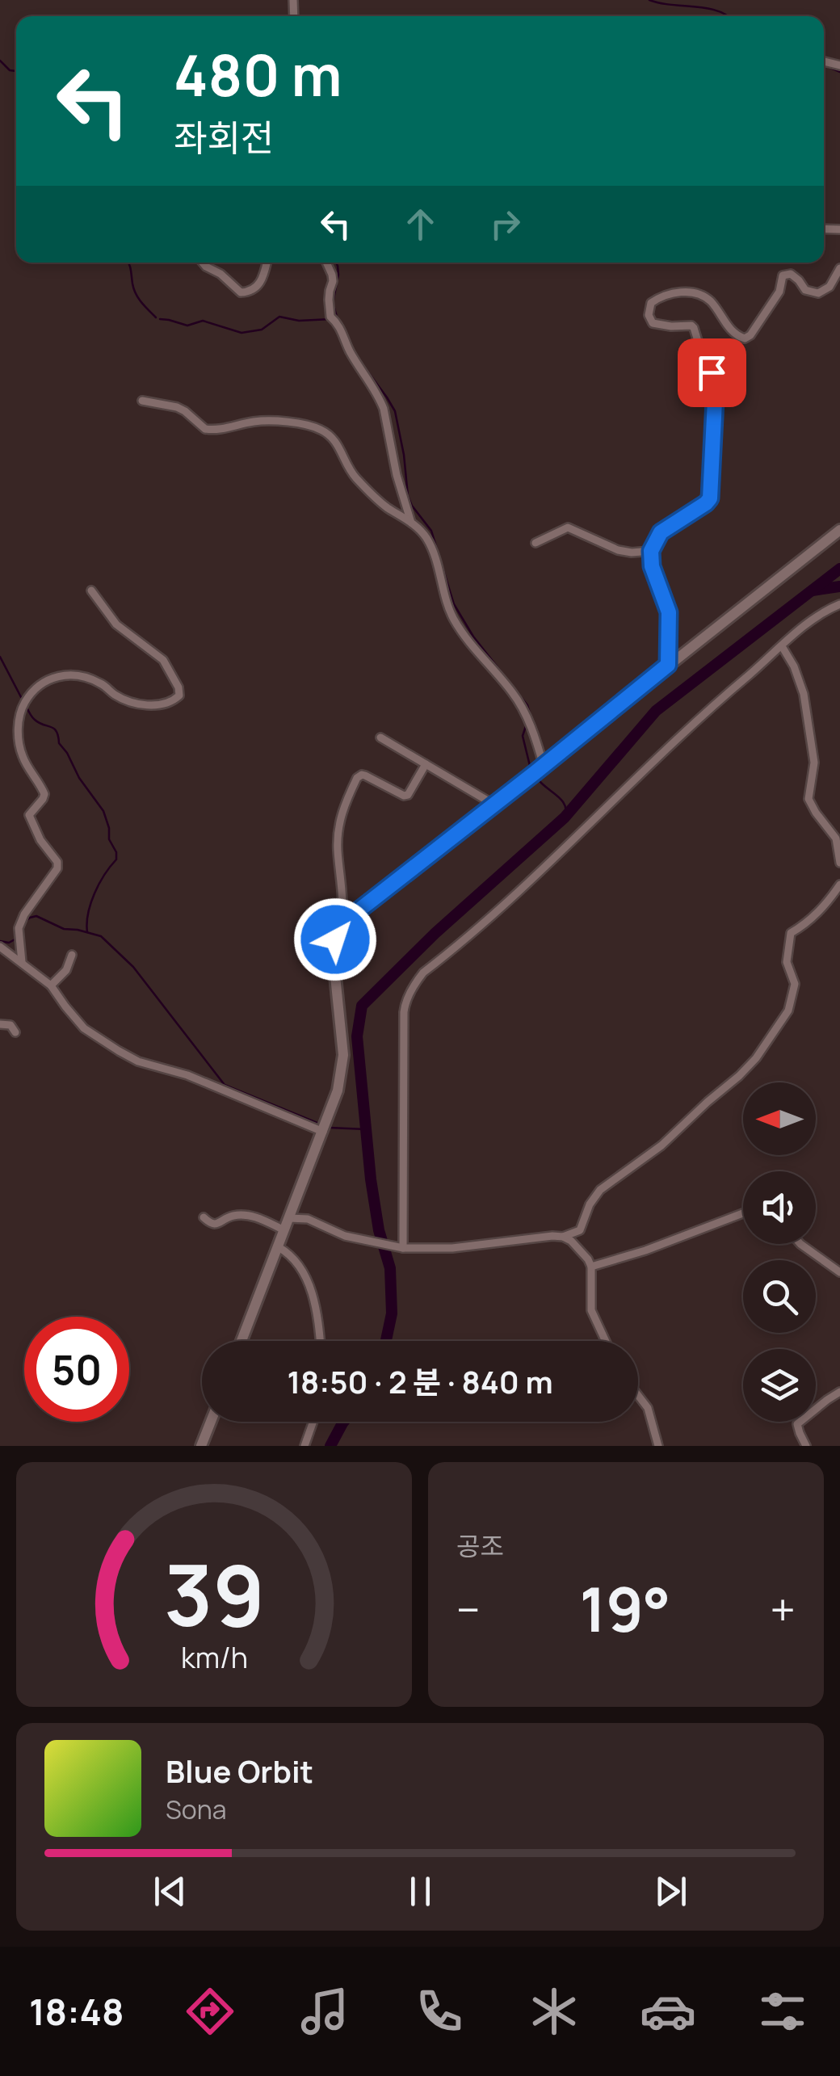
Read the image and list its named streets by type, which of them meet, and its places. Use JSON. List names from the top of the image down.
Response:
{
  "north": "left",
  "page": {
    "turn": ["480 m", "좌회전"],
    "limit": "50",
    "trip": "18:50 · 2 분 · 840 m",
    "tile": "공조",
    "heat": ["−", "19°", "+"],
    "song": ["Blue Orbit", "Sona"],
    "tabs": "18:48",
    "gauge": ["39", "km/h"]
  }
}
